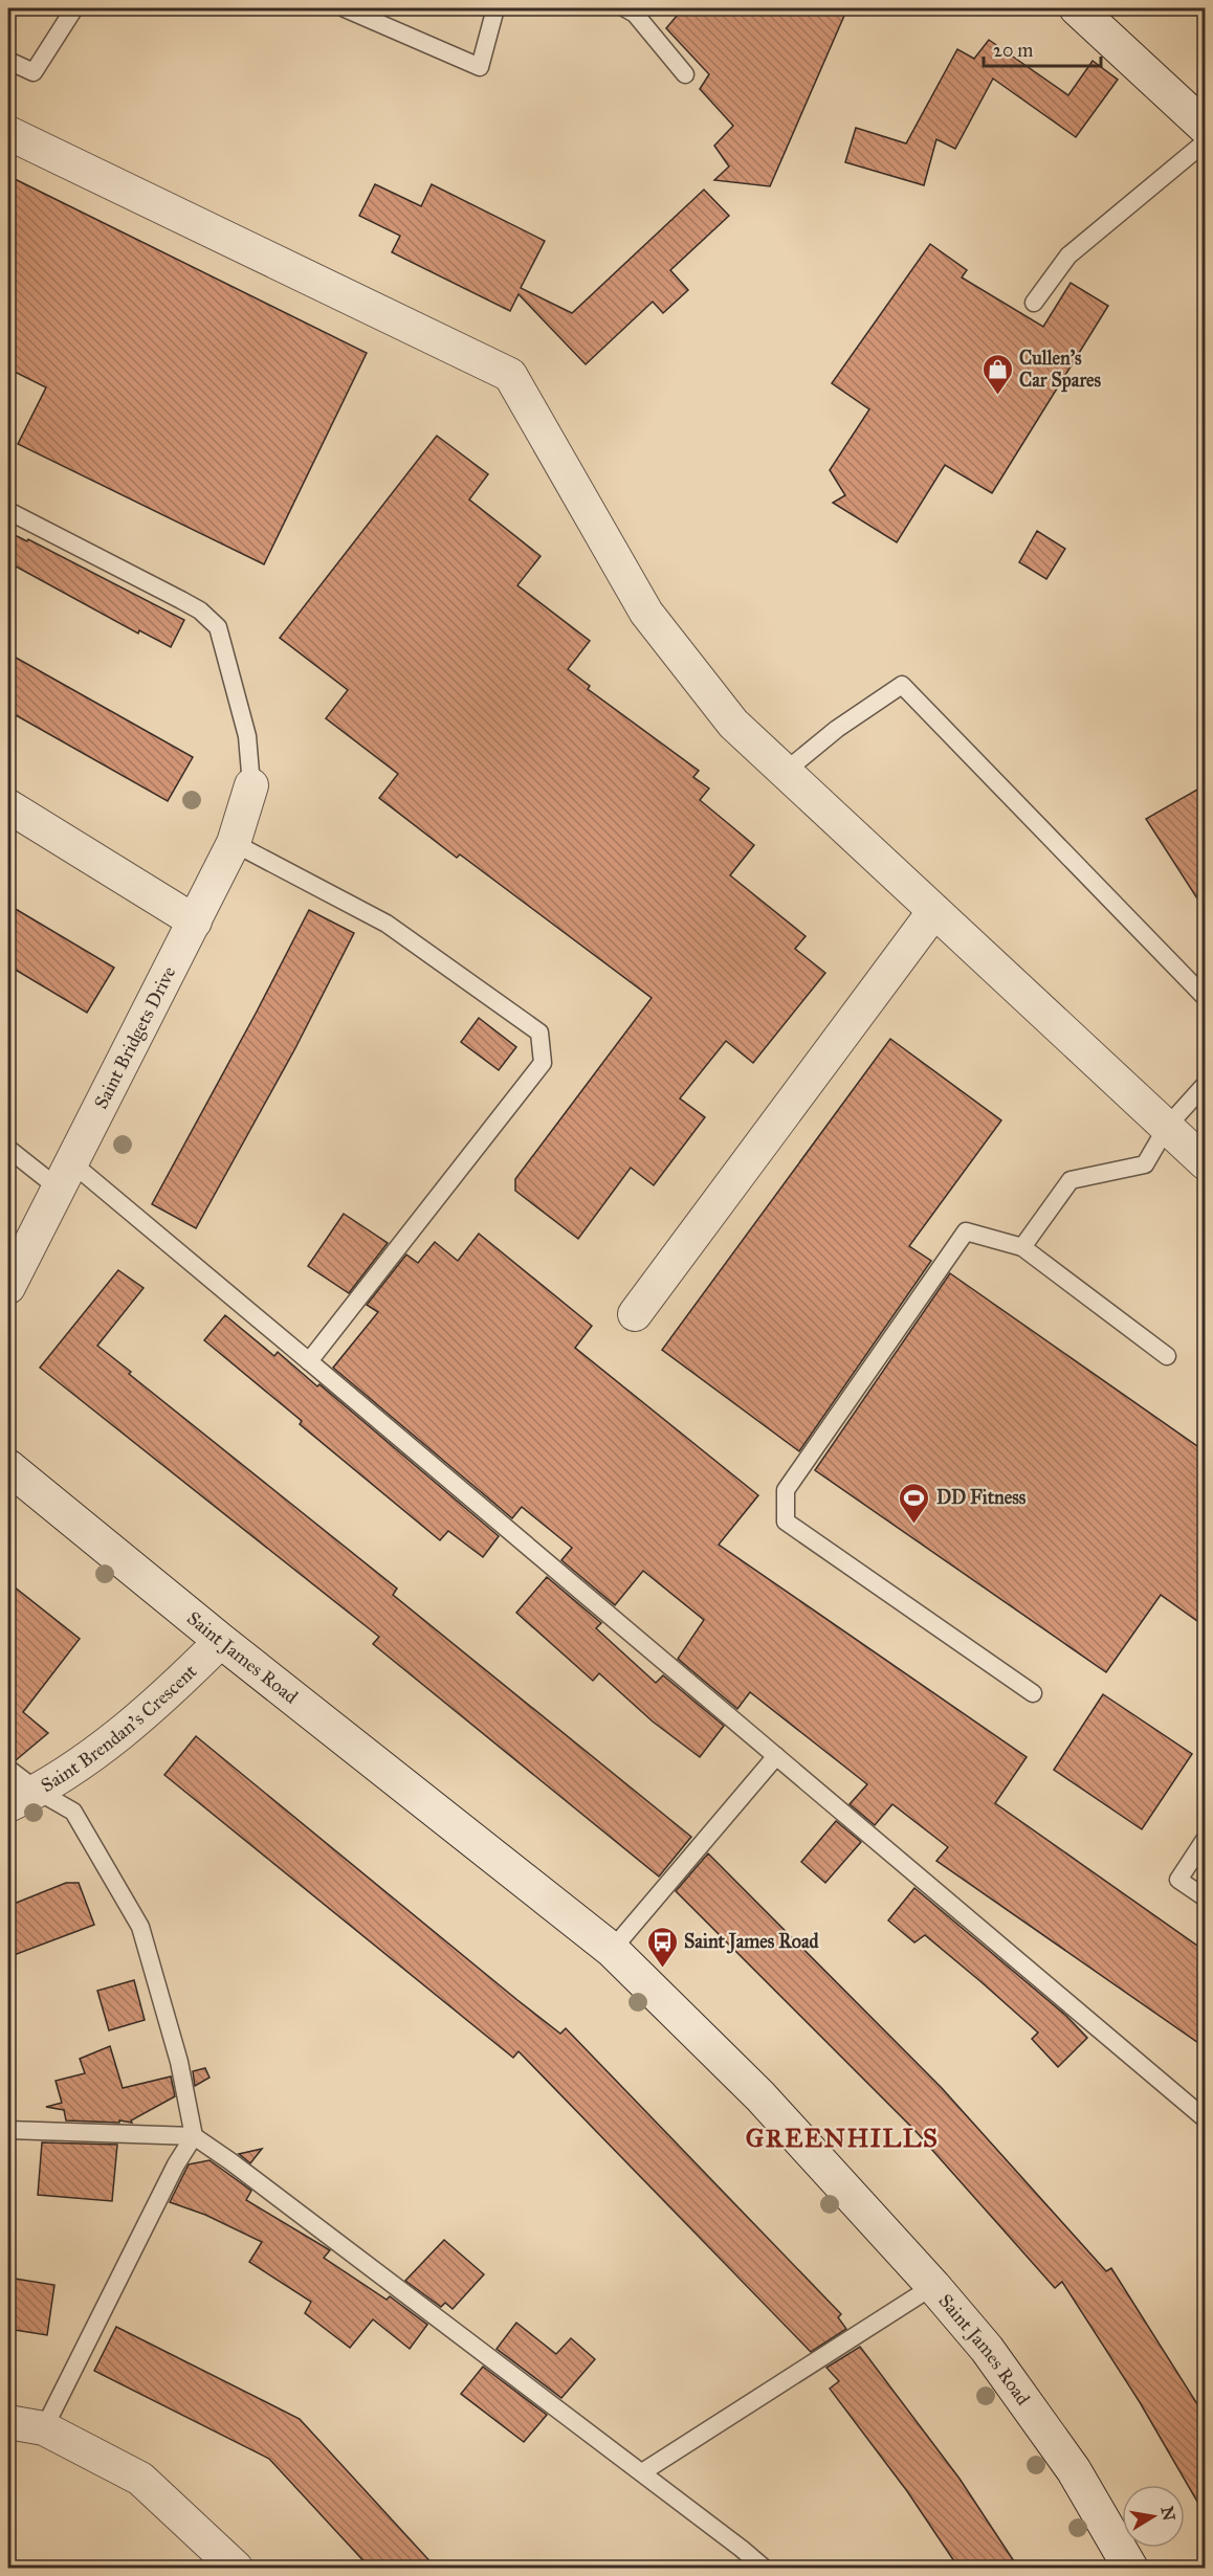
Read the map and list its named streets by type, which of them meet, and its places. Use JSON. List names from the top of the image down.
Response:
{
  "streets": {
    "street": ["Saint Bridgets Drive", "Saint James Road", "Saint Brendan's Crescent"]
  },
  "crossings": [
    ["Saint James Road", "Saint Brendan's Crescent"]
  ],
  "districts": ["GREENHILLS"],
  "places": {
    "shop": ["Cullen's Car Spares"],
    "sports": ["DD Fitness"],
    "bus stop": ["Saint James Road"]
  },
  "scale_bar": "20 m",
  "north": "right"
}
